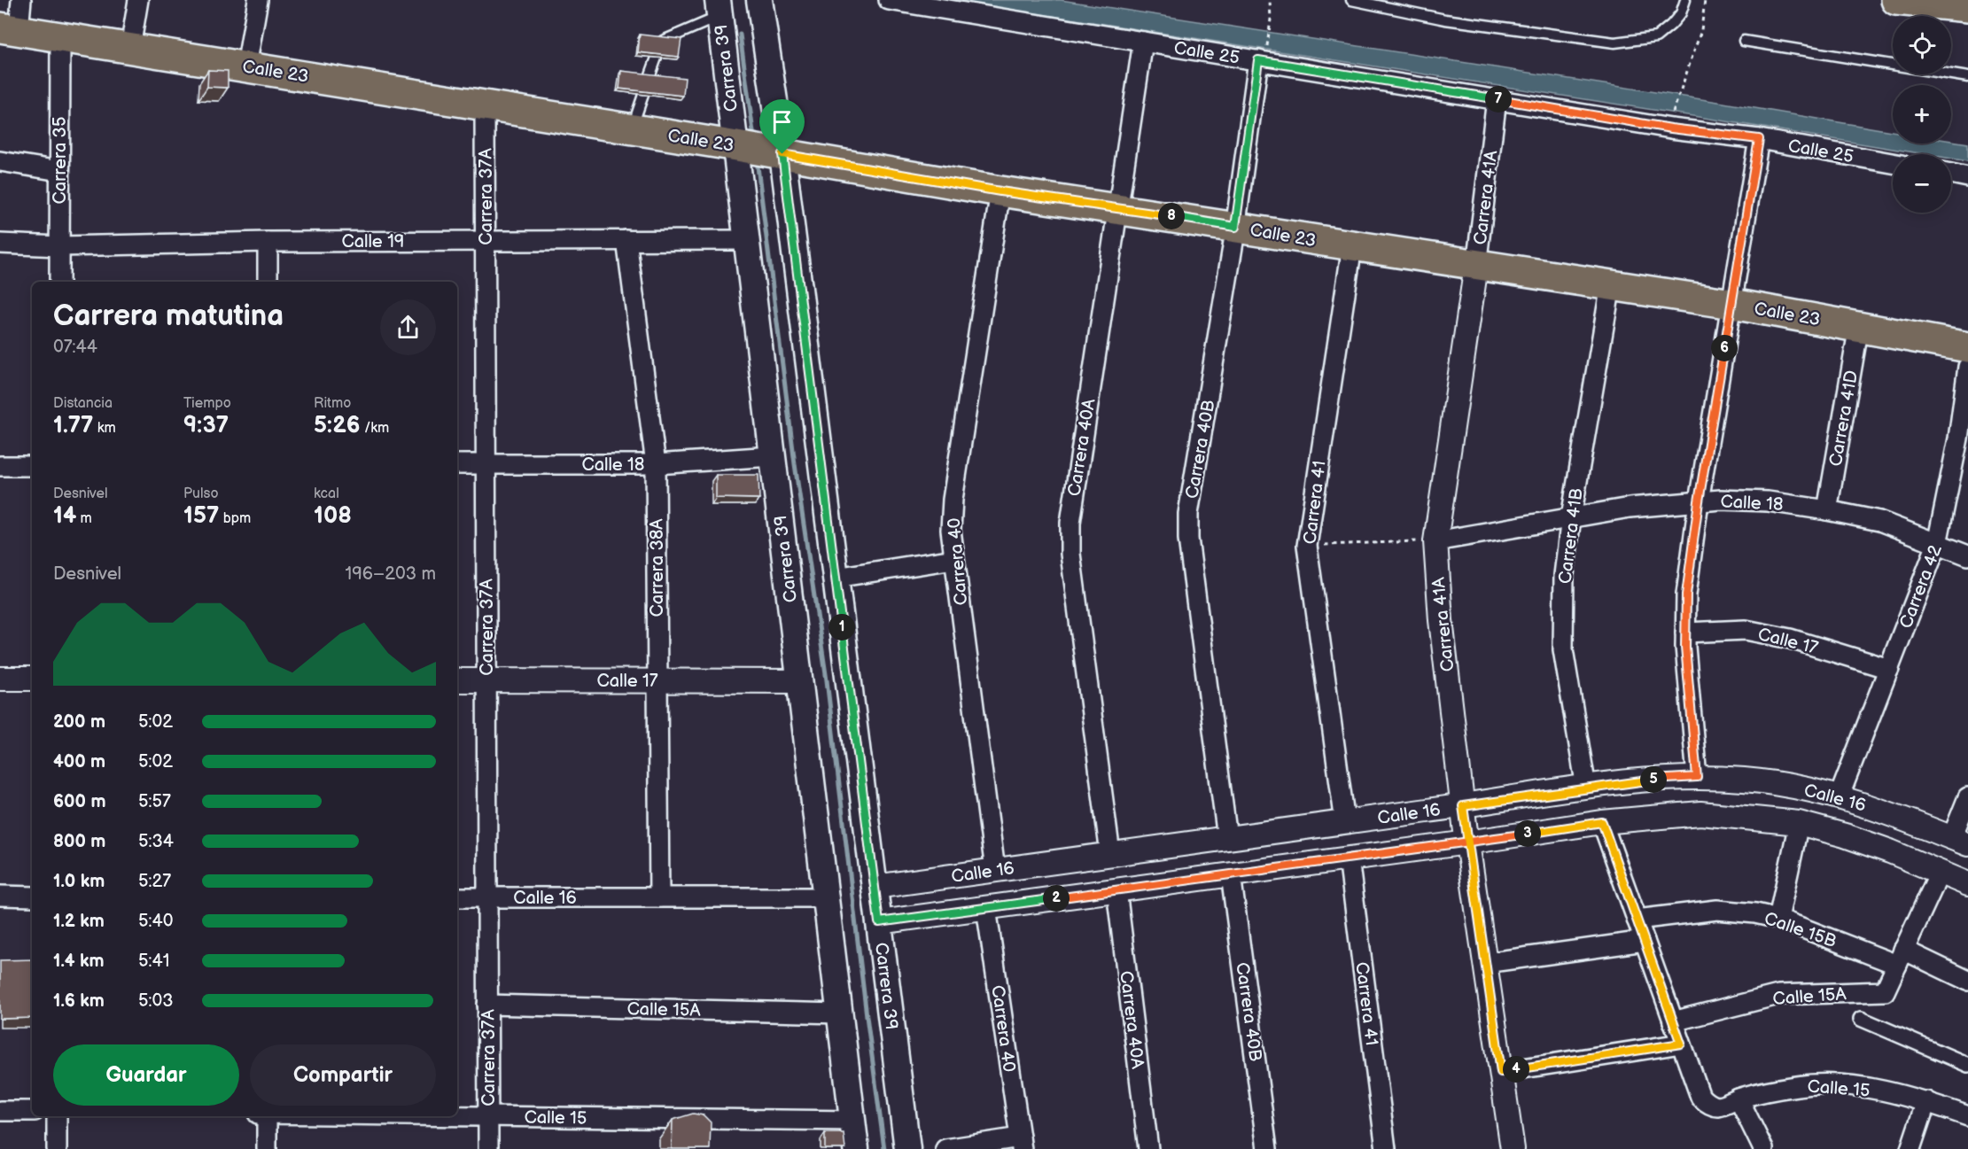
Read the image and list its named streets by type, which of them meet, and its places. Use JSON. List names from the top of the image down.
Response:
{
  "streets": {
    "main road": ["Carrera 39", "Calle 23"],
    "street": [
      "Calle 25",
      "Carrera 35",
      "Carrera 37A",
      "Carrera 41A",
      "Calle 19",
      "Carrera 41D",
      "Carrera 40A",
      "Carrera 40B",
      "Calle 18",
      "Carrera 41",
      "Carrera 41B",
      "Carrera 40",
      "Carrera 38A",
      "Carrera 42",
      "Calle 17",
      "Calle 16",
      "Calle 15B",
      "Calle 15A",
      "Calle 15"
    ]
  },
  "crossings": [
    ["Calle 25", "Carrera 41A"],
    ["Calle 25", "Carrera 40A"],
    ["Calle 25", "Carrera 40B"],
    ["Carrera 39", "Calle 23"],
    ["Carrera 39", "Calle 19"],
    ["Carrera 39", "Calle 18"],
    ["Carrera 39", "Calle 17"],
    ["Carrera 39", "Calle 16"],
    ["Carrera 39", "Calle 15A"],
    ["Carrera 39", "Calle 15"],
    ["Calle 23", "Carrera 35"],
    ["Calle 23", "Carrera 37A"],
    ["Calle 23", "Carrera 41A"],
    ["Calle 23", "Carrera 41D"],
    ["Calle 23", "Carrera 40A"],
    ["Calle 23", "Carrera 40B"],
    ["Calle 23", "Carrera 41"],
    ["Calle 23", "Carrera 41B"],
    ["Calle 23", "Carrera 40"],
    ["Carrera 35", "Calle 19"],
    ["Carrera 37A", "Calle 19"],
    ["Carrera 37A", "Calle 18"],
    ["Carrera 37A", "Calle 17"],
    ["Carrera 37A", "Calle 16"],
    ["Carrera 37A", "Calle 15A"],
    ["Carrera 37A", "Calle 15"],
    ["Carrera 41A", "Calle 18"],
    ["Carrera 41A", "Calle 16"],
    ["Calle 19", "Carrera 38A"],
    ["Carrera 41D", "Calle 18"],
    ["Carrera 40A", "Calle 16"],
    ["Carrera 40B", "Calle 16"],
    ["Calle 18", "Carrera 41B"],
    ["Calle 18", "Carrera 38A"],
    ["Calle 18", "Carrera 42"],
    ["Carrera 41", "Calle 16"],
    ["Carrera 41B", "Calle 16"],
    ["Carrera 40", "Calle 16"],
    ["Carrera 38A", "Calle 17"],
    ["Carrera 38A", "Calle 16"],
    ["Carrera 42", "Calle 17"],
    ["Carrera 42", "Calle 16"],
    ["Calle 15B", "Calle 15A"]
  ],
  "page": {
    "map_buttons": ["+", "−"],
    "pins": [
      "7",
      "8",
      "6",
      "1",
      "5",
      "3",
      "2",
      "4"
    ],
    "heading": ["Carrera matutina", "07:44"],
    "stats": [
      ["Distancia", "1.77 km"],
      ["Tiempo", "9:37"],
      ["Ritmo", "5:26 /km"],
      ["Desnivel", "14 m"],
      ["Pulso", "157 bpm"],
      ["kcal", "108"]
    ],
    "chart": ["Desnivel", "196–203 m"],
    "list": [
      {
        "name": "200 m",
        "note": "5:02"
      },
      {
        "name": "400 m",
        "note": "5:02"
      },
      {
        "name": "600 m",
        "note": "5:57"
      },
      {
        "name": "800 m",
        "note": "5:34"
      },
      {
        "name": "1.0 km",
        "note": "5:27"
      },
      {
        "name": "1.2 km",
        "note": "5:40"
      },
      {
        "name": "1.4 km",
        "note": "5:41"
      },
      {
        "name": "1.6 km",
        "note": "5:03"
      }
    ],
    "buttons": ["Guardar", "Compartir"]
  }
}
